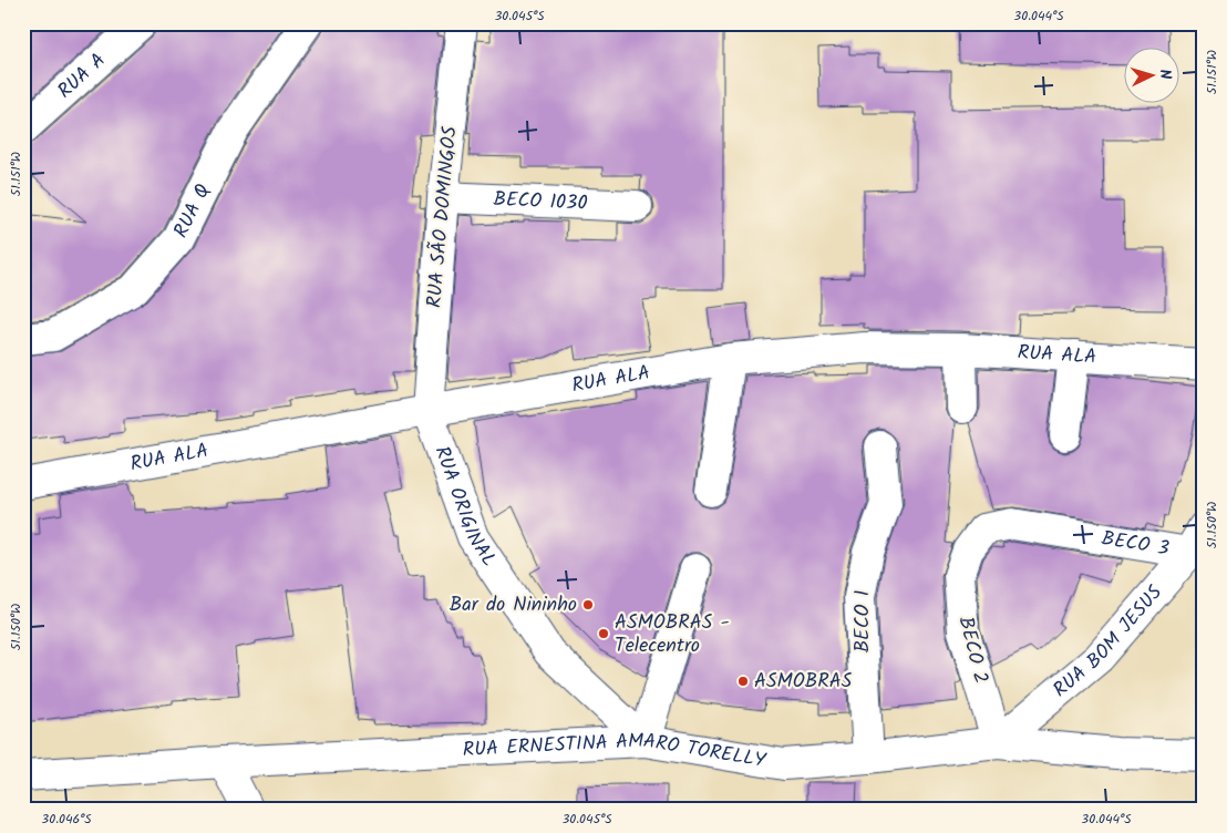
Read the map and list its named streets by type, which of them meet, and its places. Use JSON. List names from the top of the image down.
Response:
{
  "streets": {
    "street": [
      "RUA A",
      "BECO 1030",
      "RUA Q",
      "RUA SÃO DOMINGOS",
      "RUA ALA",
      "RUA ORIGINAL",
      "BECO 3",
      "BECO 1",
      "RUA BOM JESUS",
      "BECO 2",
      "RUA ERNESTINA AMARO TORELLY"
    ]
  },
  "crossings": [
    ["BECO 1030", "RUA SÃO DOMINGOS"],
    ["RUA SÃO DOMINGOS", "RUA ALA"],
    ["RUA SÃO DOMINGOS", "RUA ORIGINAL"],
    ["RUA ALA", "RUA ORIGINAL"],
    ["RUA ORIGINAL", "RUA ERNESTINA AMARO TORELLY"],
    ["BECO 3", "RUA BOM JESUS"],
    ["BECO 3", "BECO 2"],
    ["BECO 1", "RUA ERNESTINA AMARO TORELLY"],
    ["RUA BOM JESUS", "BECO 2"],
    ["RUA BOM JESUS", "RUA ERNESTINA AMARO TORELLY"],
    ["BECO 2", "RUA ERNESTINA AMARO TORELLY"]
  ],
  "places": ["Bar do Nininho", "ASMOBRAS - Telecentro", "ASMOBRAS"],
  "north": "right",
  "coordinates": [
    "30.045°S",
    "30.044°S",
    "51.151°W",
    "51.150°W",
    "30.046°S"
  ]
}
